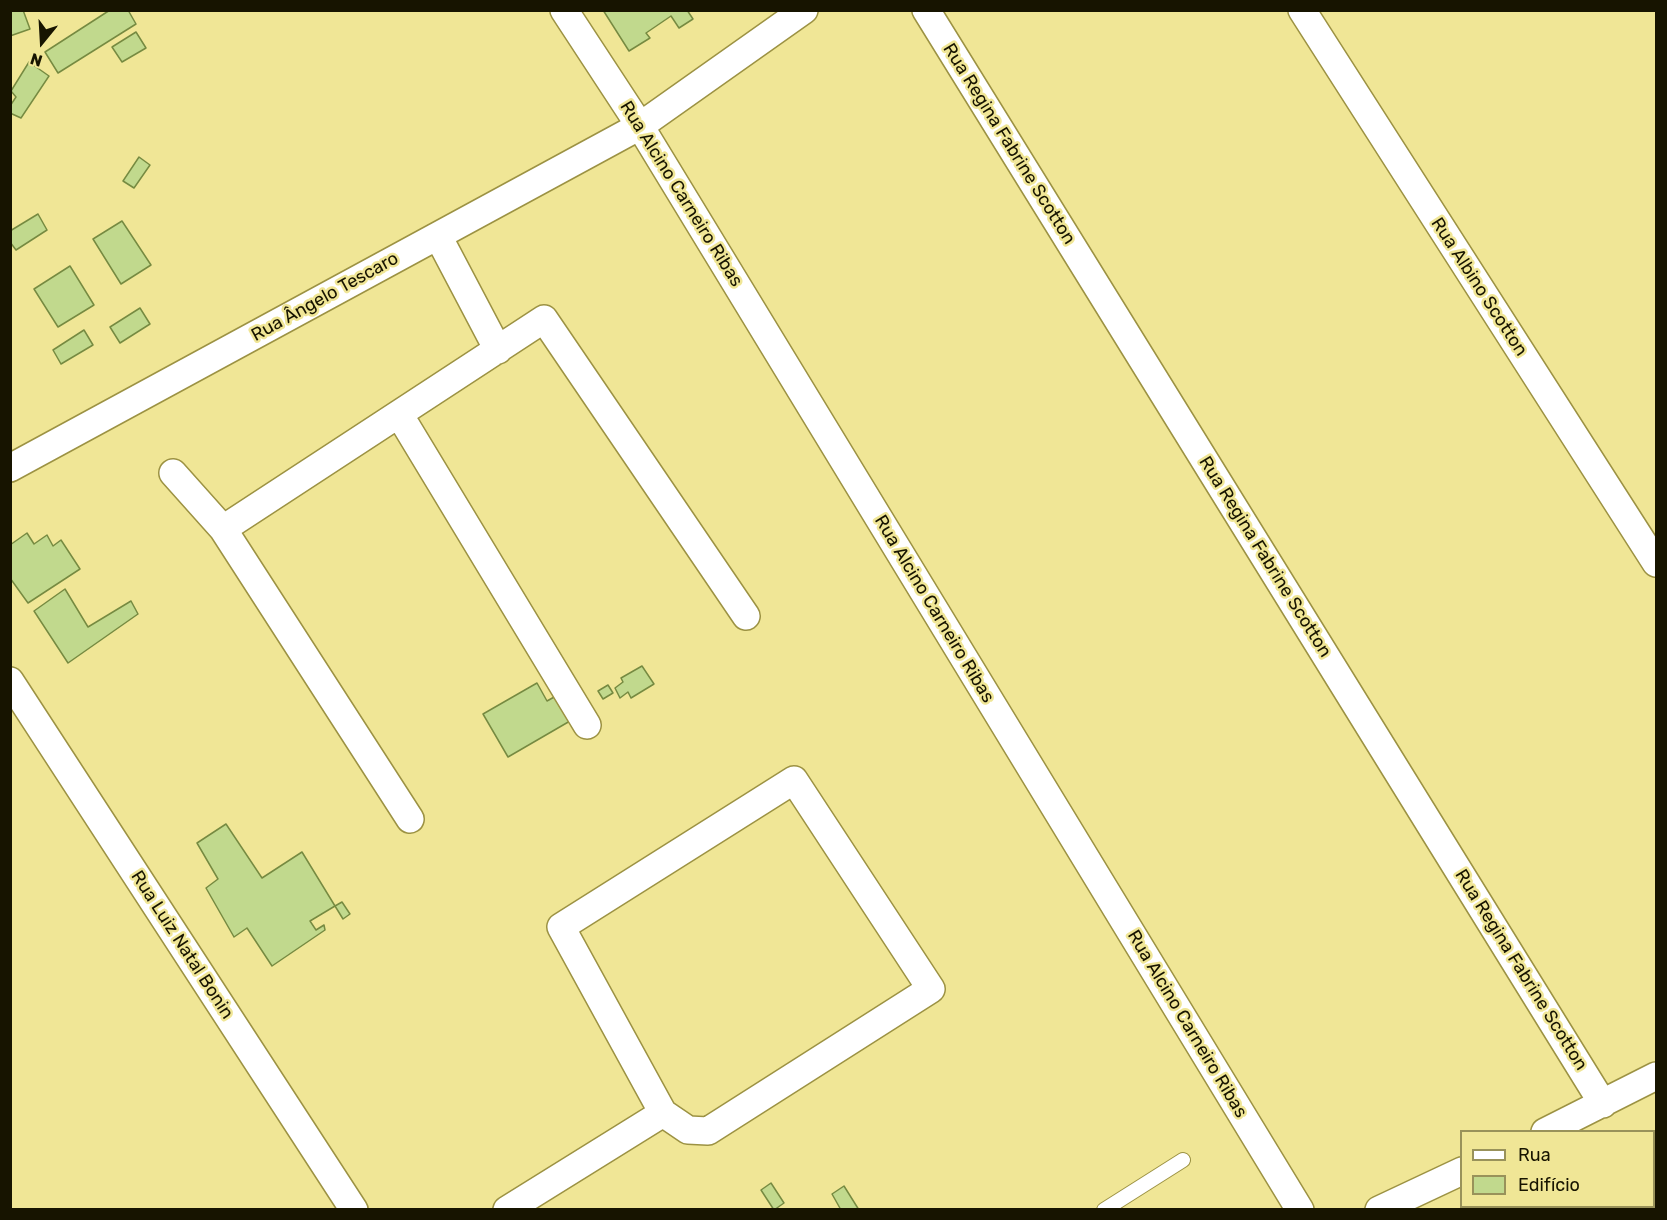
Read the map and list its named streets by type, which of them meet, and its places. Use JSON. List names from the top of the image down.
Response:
{
  "streets": {
    "street": [
      "Rua Regina Fabrine Scotton",
      "Rua Alcino Carneiro Ribas",
      "Rua Albino Scotton",
      "Rua Ângelo Tescaro",
      "Rua Luiz Natal Bonin"
    ]
  },
  "crossings": [
    ["Rua Alcino Carneiro Ribas", "Rua Ângelo Tescaro"]
  ],
  "legend": ["Rua", "Edifício"],
  "north": "bottom"
}
